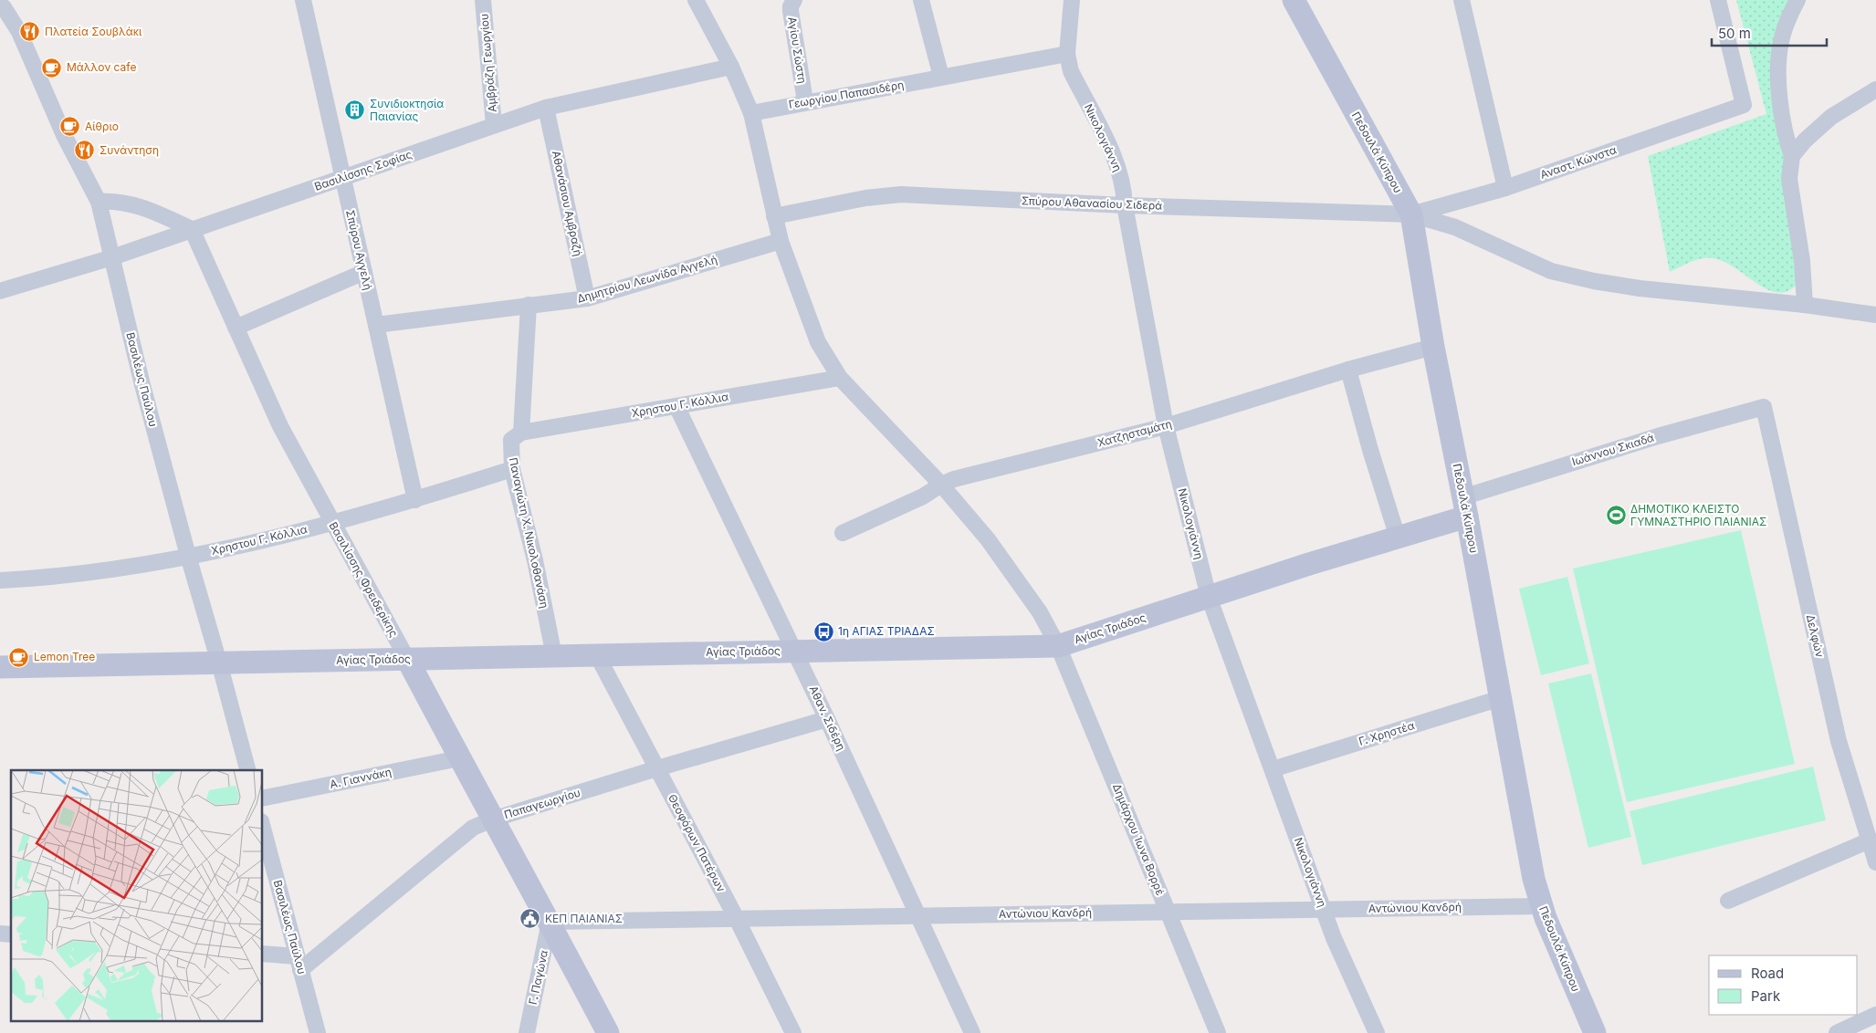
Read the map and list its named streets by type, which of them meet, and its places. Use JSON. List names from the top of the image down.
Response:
{
  "streets": {
    "street": [
      "Αγίου Σώστη",
      "Αμβράζη Γεωργίου",
      "Γεωργίου Παπασιδέρη",
      "Νικολογιάννη",
      "Πεδουλά Κύπρου",
      "Αναστ. Κώνστα",
      "Βασιλίσσης Σοφίας",
      "Αθανάσιου Αμβραζή",
      "Σπύρου Αθανασίου Σιδερά",
      "Σπύρου Αγγελή",
      "Δημητρίου Λεωνίδα Αγγελή",
      "Βασιλέως Παύλου",
      "Χρηστου Γ. Κόλλια",
      "Χατζησταμάτη",
      "Ιωάννου Σκιαδά",
      "Παναγιώτη Χ. Νικολοθανάση",
      "Βασιλίσσης Φρειδερίκης",
      "Αγίας Τριάδος",
      "Δελφών",
      "Αθαν. Σιδέρη",
      "Γ. Χρηστέα",
      "Α. Γιαννάκη",
      "Παπαγεωργίου",
      "Δημάρχου Ίωνα Βορρέ",
      "Θεοφόρων Πατέρων",
      "Αντώνιου Κανδρή",
      "Γ. Παγώνα"
    ]
  },
  "crossings": [
    ["Αγίου Σώστη", "Γεωργίου Παπασιδέρη"],
    ["Αμβράζη Γεωργίου", "Βασιλίσσης Σοφίας"],
    ["Γεωργίου Παπασιδέρη", "Νικολογιάννη"],
    ["Γεωργίου Παπασιδέρη", "Δημάρχου Ίωνα Βορρέ"],
    ["Νικολογιάννη", "Σπύρου Αθανασίου Σιδερά"],
    ["Νικολογιάννη", "Χατζησταμάτη"],
    ["Νικολογιάννη", "Αγίας Τριάδος"],
    ["Νικολογιάννη", "Γ. Χρηστέα"],
    ["Νικολογιάννη", "Αντώνιου Κανδρή"],
    ["Πεδουλά Κύπρου", "Αναστ. Κώνστα"],
    ["Πεδουλά Κύπρου", "Σπύρου Αθανασίου Σιδερά"],
    ["Πεδουλά Κύπρου", "Χατζησταμάτη"],
    ["Πεδουλά Κύπρου", "Ιωάννου Σκιαδά"],
    ["Πεδουλά Κύπρου", "Αγίας Τριάδος"],
    ["Πεδουλά Κύπρου", "Γ. Χρηστέα"],
    ["Πεδουλά Κύπρου", "Αντώνιου Κανδρή"],
    ["Αναστ. Κώνστα", "Σπύρου Αθανασίου Σιδερά"],
    ["Βασιλίσσης Σοφίας", "Αθανάσιου Αμβραζή"],
    ["Βασιλίσσης Σοφίας", "Σπύρου Αγγελή"],
    ["Βασιλίσσης Σοφίας", "Βασιλέως Παύλου"],
    ["Βασιλίσσης Σοφίας", "Βασιλίσσης Φρειδερίκης"],
    ["Βασιλίσσης Σοφίας", "Δημάρχου Ίωνα Βορρέ"],
    ["Αθανάσιου Αμβραζή", "Δημητρίου Λεωνίδα Αγγελή"],
    ["Σπύρου Αθανασίου Σιδερά", "Δημάρχου Ίωνα Βορρέ"],
    ["Σπύρου Αγγελή", "Δημητρίου Λεωνίδα Αγγελή"],
    ["Σπύρου Αγγελή", "Χρηστου Γ. Κόλλια"],
    ["Δημητρίου Λεωνίδα Αγγελή", "Παναγιώτη Χ. Νικολοθανάση"],
    ["Δημητρίου Λεωνίδα Αγγελή", "Δημάρχου Ίωνα Βορρέ"],
    ["Βασιλέως Παύλου", "Χρηστου Γ. Κόλλια"],
    ["Βασιλέως Παύλου", "Αγίας Τριάδος"],
    ["Βασιλέως Παύλου", "Παπαγεωργίου"],
    ["Χρηστου Γ. Κόλλια", "Παναγιώτη Χ. Νικολοθανάση"],
    ["Χρηστου Γ. Κόλλια", "Βασιλίσσης Φρειδερίκης"],
    ["Χρηστου Γ. Κόλλια", "Αθαν. Σιδέρη"],
    ["Χρηστου Γ. Κόλλια", "Δημάρχου Ίωνα Βορρέ"],
    ["Χατζησταμάτη", "Δημάρχου Ίωνα Βορρέ"],
    ["Ιωάννου Σκιαδά", "Αγίας Τριάδος"],
    ["Ιωάννου Σκιαδά", "Δελφών"],
    ["Παναγιώτη Χ. Νικολοθανάση", "Αγίας Τριάδος"],
    ["Βασιλίσσης Φρειδερίκης", "Αγίας Τριάδος"],
    ["Βασιλίσσης Φρειδερίκης", "Α. Γιαννάκη"],
    ["Βασιλίσσης Φρειδερίκης", "Παπαγεωργίου"],
    ["Βασιλίσσης Φρειδερίκης", "Αντώνιου Κανδρή"],
    ["Βασιλίσσης Φρειδερίκης", "Γ. Παγώνα"],
    ["Αγίας Τριάδος", "Αθαν. Σιδέρη"],
    ["Αγίας Τριάδος", "Δημάρχου Ίωνα Βορρέ"],
    ["Αγίας Τριάδος", "Θεοφόρων Πατέρων"],
    ["Αθαν. Σιδέρη", "Παπαγεωργίου"],
    ["Αθαν. Σιδέρη", "Αντώνιου Κανδρή"],
    ["Παπαγεωργίου", "Θεοφόρων Πατέρων"],
    ["Δημάρχου Ίωνα Βορρέ", "Αντώνιου Κανδρή"],
    ["Θεοφόρων Πατέρων", "Αντώνιου Κανδρή"],
    ["Αντώνιου Κανδρή", "Γ. Παγώνα"]
  ],
  "places": {
    "restaurant": ["Πλατεία Σουβλάκι", "Συνάντηση"],
    "cafe": ["Μάλλον cafe", "Αίθριο", "Lemon Tree"],
    "building": ["Συνιδιοκτησία Παιανίας"],
    "sports": ["ΔΗΜΟΤΙΚΟ ΚΛΕΙΣΤΟ ΓΥΜΝΑΣΤΗΡΙΟ ΠΑΙΑΝΙΑΣ"],
    "bus stop": ["1η ΑΓΙΑΣ ΤΡΙΑΔΑΣ"],
    "public building": ["ΚΕΠ ΠΑΙΑΝΙΑΣ"]
  },
  "legend": ["Road", "Park"],
  "scale_bar": "50 m"
}
